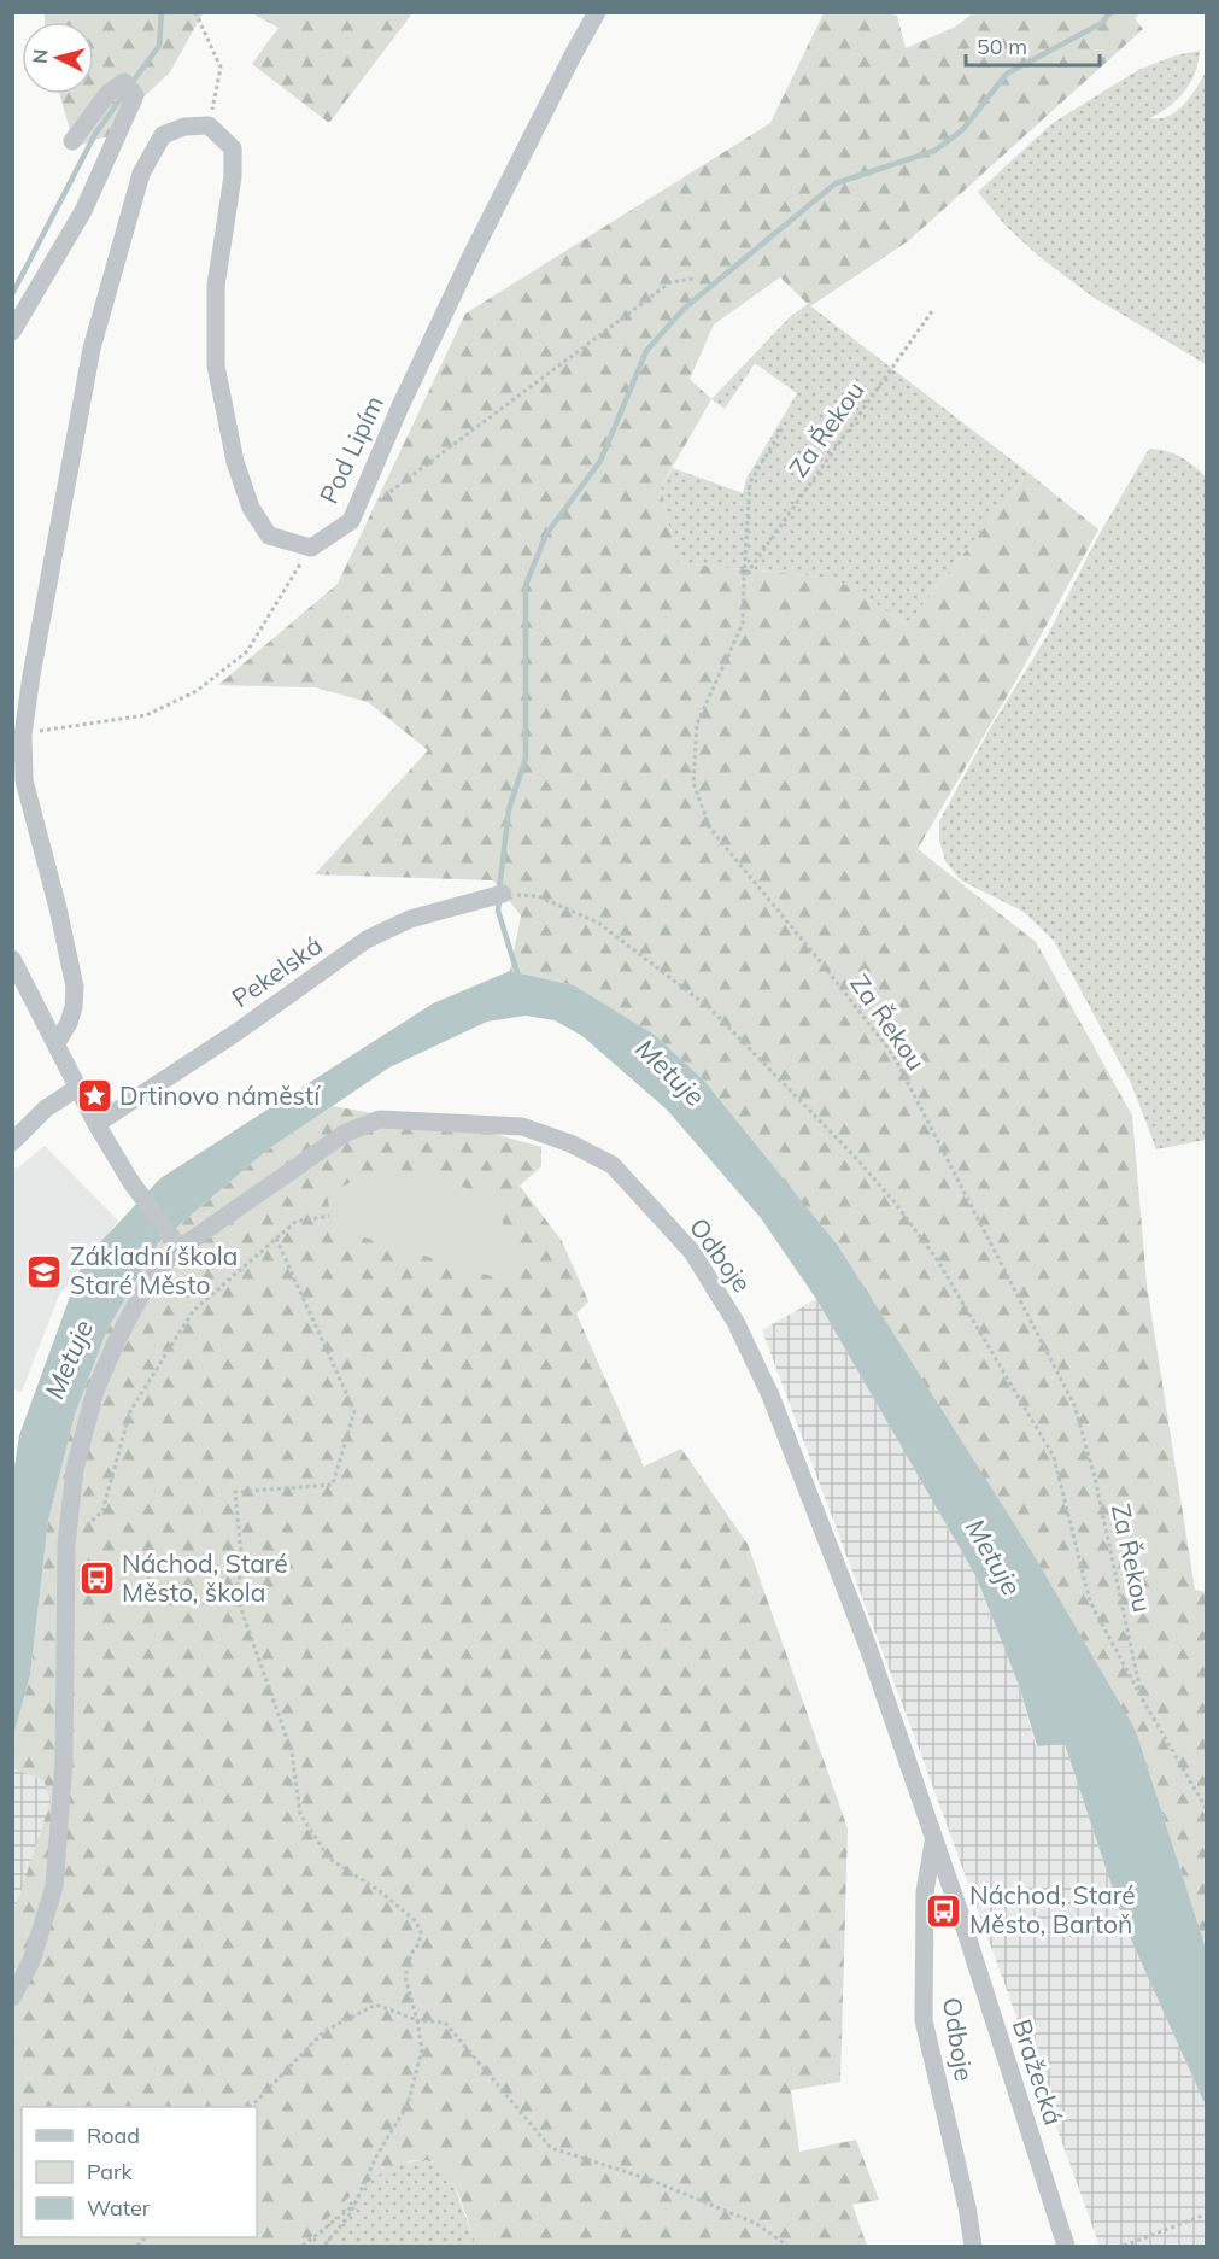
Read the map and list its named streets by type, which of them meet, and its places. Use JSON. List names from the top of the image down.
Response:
{
  "streets": {
    "street": [
      "Pod Lipím",
      "Pekelská",
      "Odboje",
      "Bražecká"
    ],
    "path": ["Za Řekou"]
  },
  "crossings": [
    ["Odboje", "Bražecká"]
  ],
  "water": ["Metuje"],
  "places": {
    "place": ["Drtinovo náměstí"],
    "school or university": ["Základní škola Staré Město"],
    "bus stop": ["Náchod, Staré Město, škola", "Náchod, Staré Město, Bartoň"]
  },
  "legend": ["Road", "Park", "Water"],
  "scale_bar": "50 m",
  "north": "left"
}
